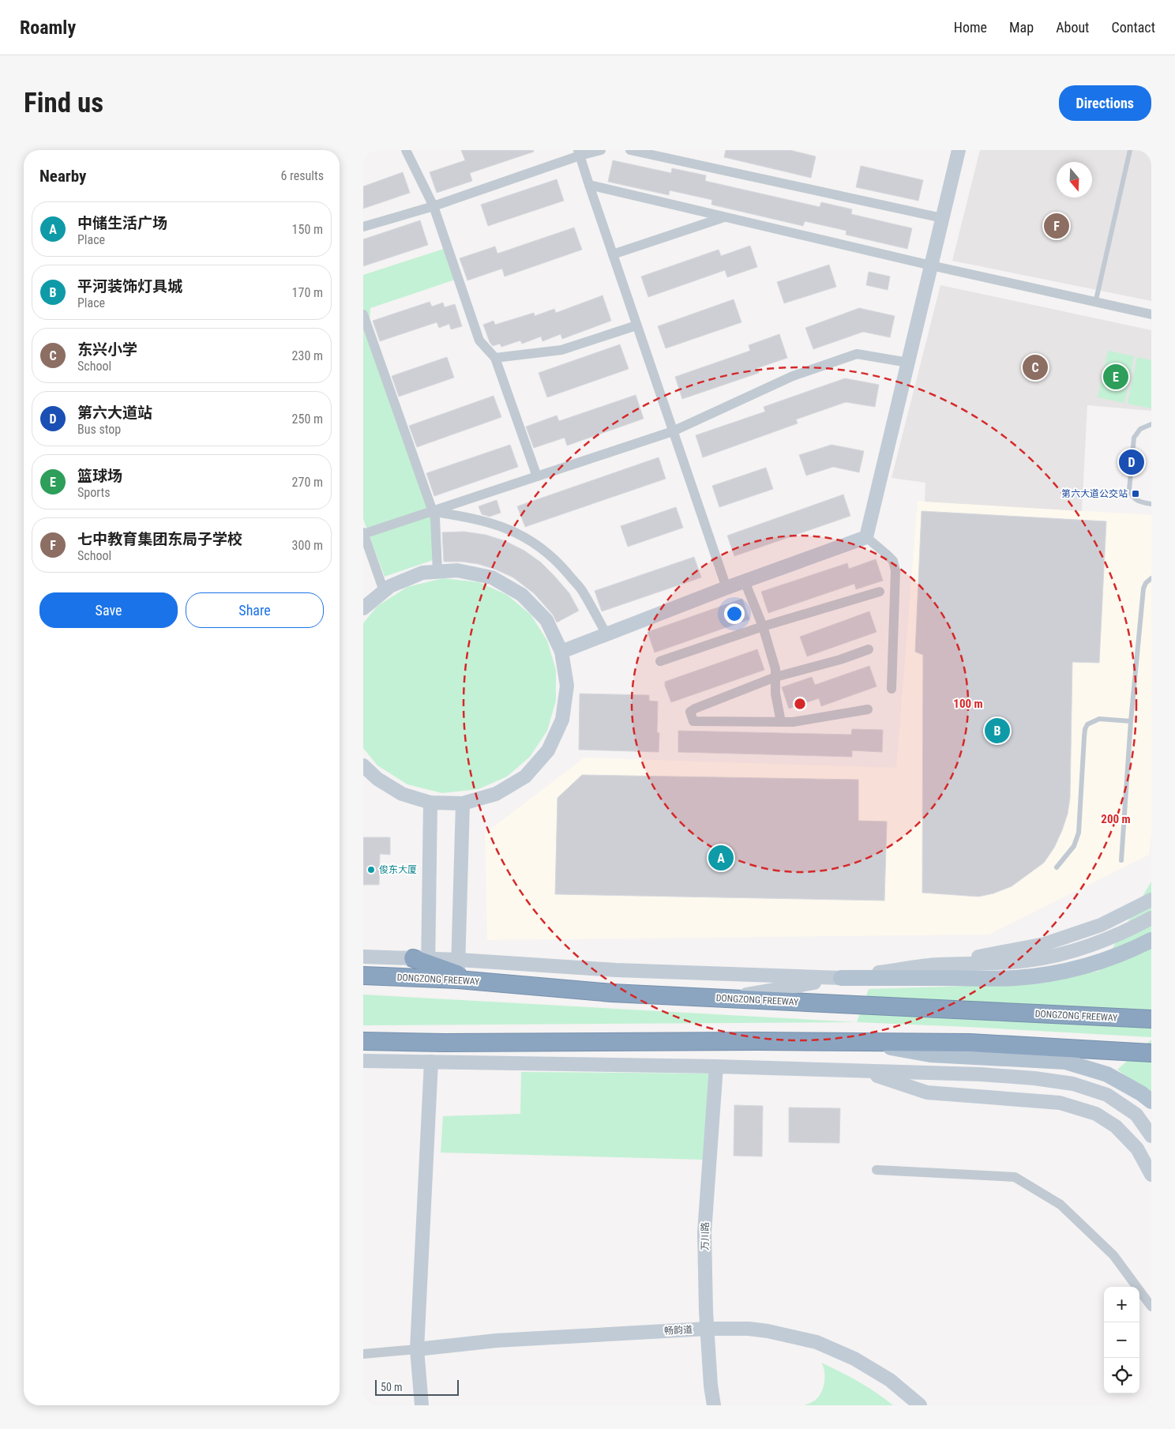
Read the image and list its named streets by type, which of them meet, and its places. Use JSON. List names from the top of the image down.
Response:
{
  "streets": {
    "highway": ["DONGZONG FREEWAY"],
    "street": ["万川路", "畅韵道"]
  },
  "crossings": [
    ["万川路", "畅韵道"]
  ],
  "places": {
    "transit": ["第六大道公交站"],
    "other": ["俊东大厦"]
  },
  "scale_bar": "50 m",
  "north": "bottom",
  "page": {
    "header": "Roamly",
    "nav": [
      "Home",
      "Map",
      "About",
      "Contact"
    ],
    "buttons": [
      "Directions",
      ["Save", "Share"]
    ],
    "title": "Find us",
    "heading": ["Nearby", "6 results"],
    "list": [
      {
        "mark": "A",
        "name": "中储生活广场",
        "note": "Place",
        "value": "150 m"
      },
      {
        "mark": "B",
        "name": "平河装饰灯具城",
        "note": "Place",
        "value": "170 m"
      },
      {
        "mark": "C",
        "name": "东兴小学",
        "note": "School",
        "value": "230 m"
      },
      {
        "mark": "D",
        "name": "第六大道站",
        "note": "Bus stop",
        "value": "250 m"
      },
      {
        "mark": "E",
        "name": "篮球场",
        "note": "Sports",
        "value": "270 m"
      },
      {
        "mark": "F",
        "name": "七中教育集团东局子学校",
        "note": "School",
        "value": "300 m"
      }
    ],
    "pins": [
      "F",
      "C",
      "E",
      "D",
      "B",
      "A"
    ],
    "map_buttons": ["+", "−"],
    "scale": "50 m"
  },
  "rings": ["100 m", "200 m"]
}
